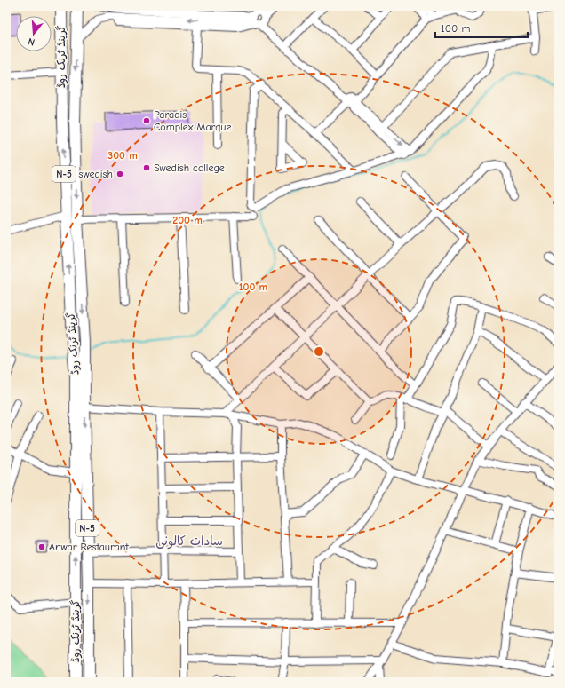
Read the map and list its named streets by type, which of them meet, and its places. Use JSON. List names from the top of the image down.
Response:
{
  "streets": {
    "highway": ["گرینڈ ٹرنک روڈ", "N-5"]
  },
  "districts": ["سادات کالونی"],
  "places": [
    "Paradis Complex Marque",
    "Swedish college",
    "swedish",
    "Anwar Restaurant"
  ],
  "scale_bar": "100 m",
  "north": "bottom",
  "rings": ["300 m", "200 m", "100 m"]
}
